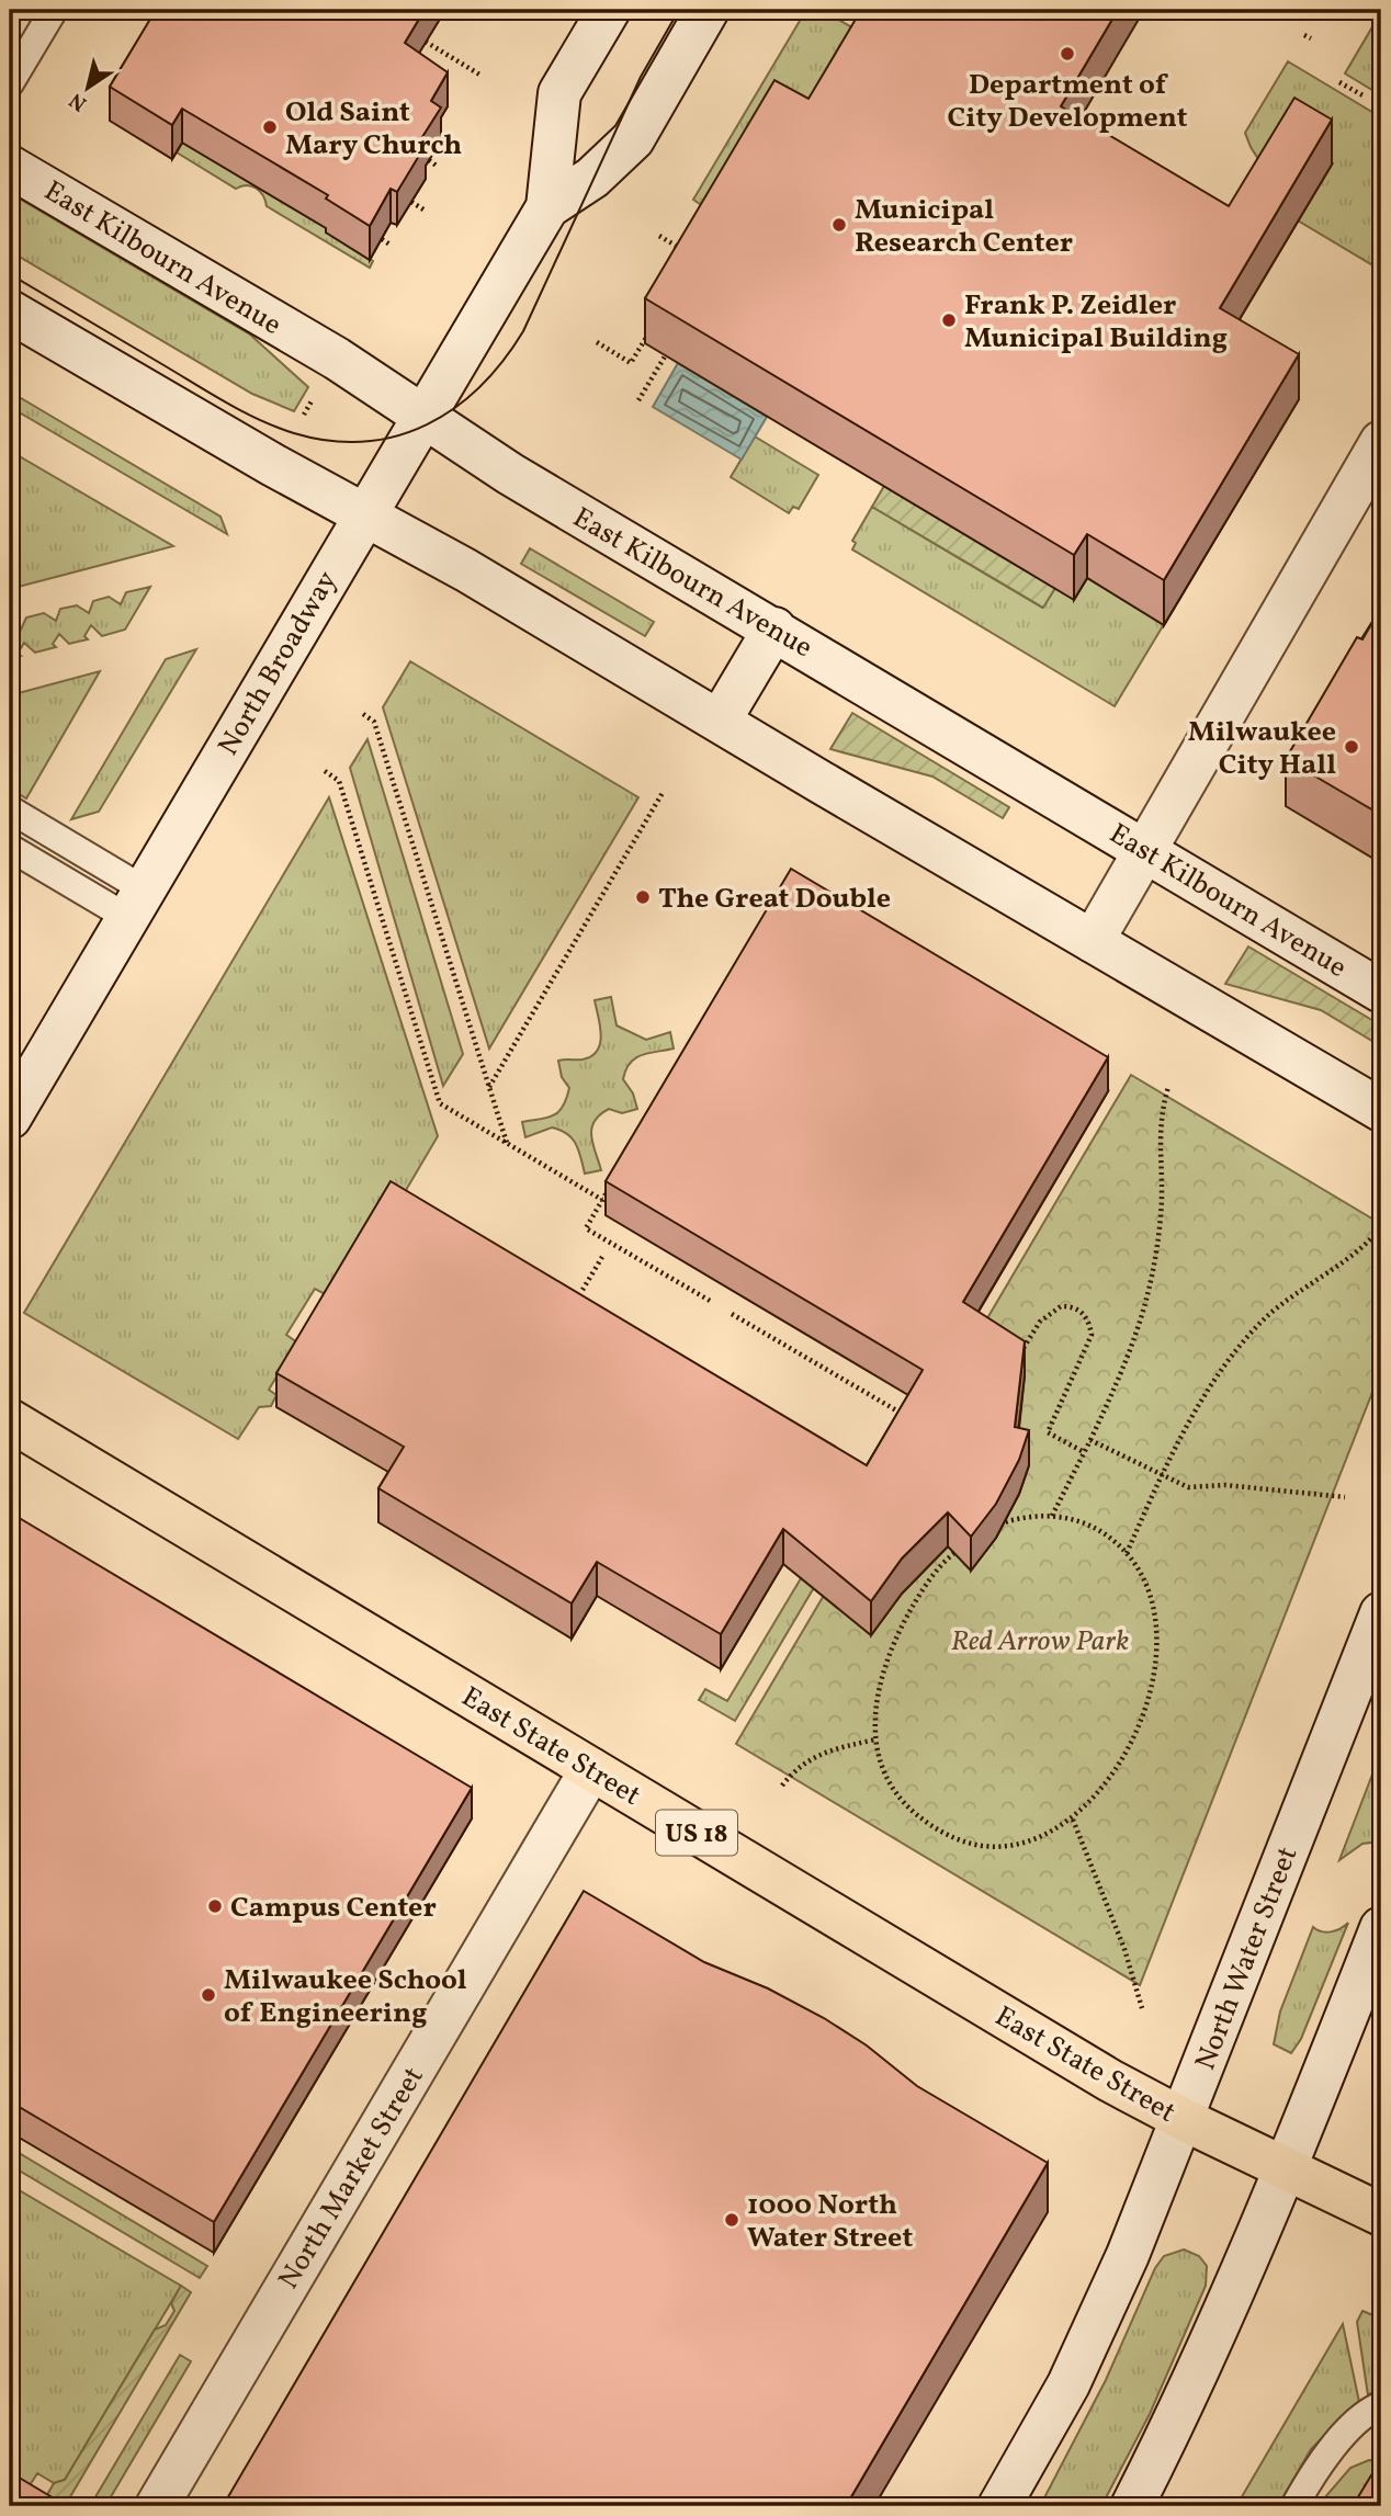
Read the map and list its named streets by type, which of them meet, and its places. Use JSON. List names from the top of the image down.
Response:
{
  "streets": {
    "main road": ["East State Street", "US 18"],
    "street": [
      "East Kilbourn Avenue",
      "North Broadway",
      "North Water Street",
      "North Market Street"
    ]
  },
  "crossings": [
    ["East Kilbourn Avenue", "North Broadway"],
    ["East State Street", "North Water Street"],
    ["East State Street", "North Market Street"]
  ],
  "parks": ["Red Arrow Park"],
  "places": [
    "Department of City Development",
    "Old Saint Mary Church",
    "Municipal Research Center",
    "Frank P. Zeidler Municipal Building",
    "Milwaukee City Hall",
    "The Great Double",
    "Campus Center",
    "Milwaukee School of Engineering",
    "1000 North Water Street"
  ],
  "north": "bottom left"
}
